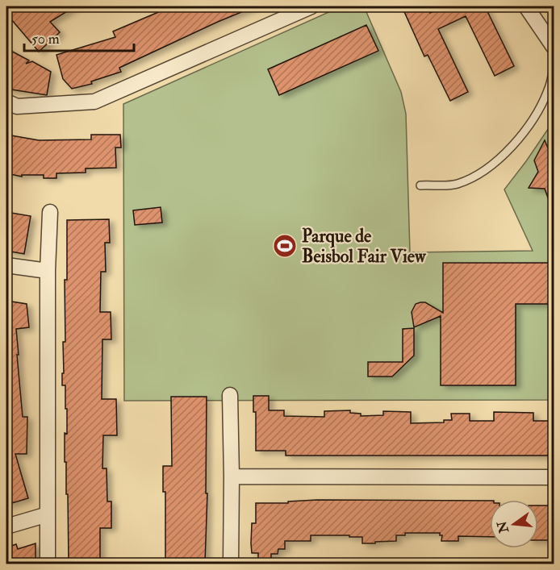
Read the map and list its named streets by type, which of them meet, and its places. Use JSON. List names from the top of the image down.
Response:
{
  "places": {
    "sports": ["Parque de Beisbol Fair View"]
  },
  "scale_bar": "50 m",
  "north": "left"
}
